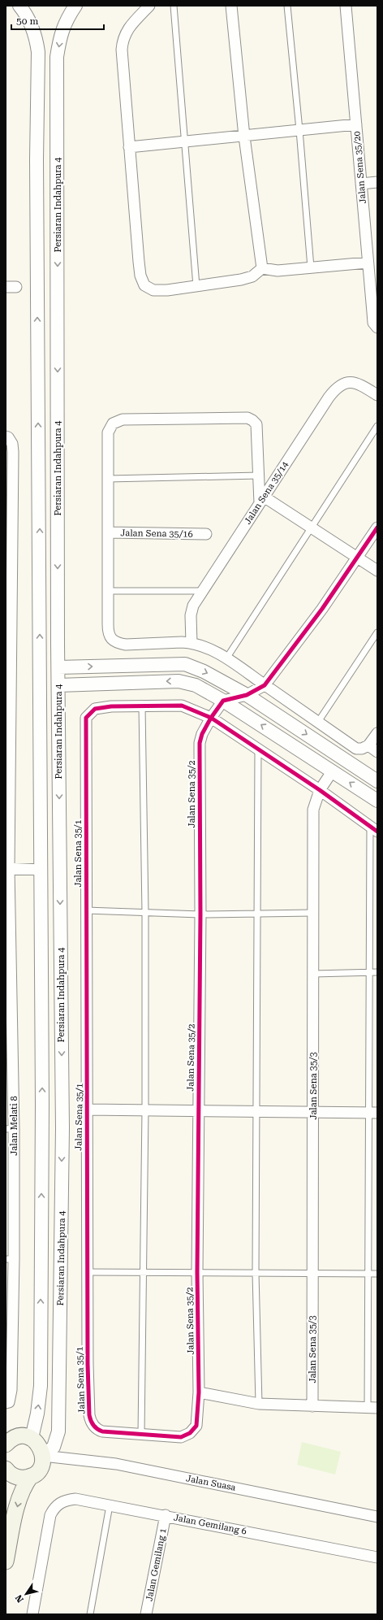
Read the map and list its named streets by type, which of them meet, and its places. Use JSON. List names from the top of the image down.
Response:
{
  "streets": {
    "street": [
      "Jalan Sena 35/20",
      "Persiaran Indahpura 4",
      "Jalan Sena 35/14",
      "Jalan Sena 35/16",
      "Jalan Sena 35/2",
      "Jalan Sena 35/1",
      "Jalan Sena 35/3",
      "Jalan Melati 8",
      "Jalan Suasa",
      "Jalan Gemilang 6",
      "Jalan Gemilang 1"
    ]
  },
  "crossings": [
    ["Persiaran Indahpura 4", "Jalan Suasa"],
    ["Jalan Sena 35/2", "Jalan Sena 35/1"],
    ["Jalan Gemilang 6", "Jalan Gemilang 1"]
  ],
  "scale_bar": "50 m",
  "north": "bottom left"
}
